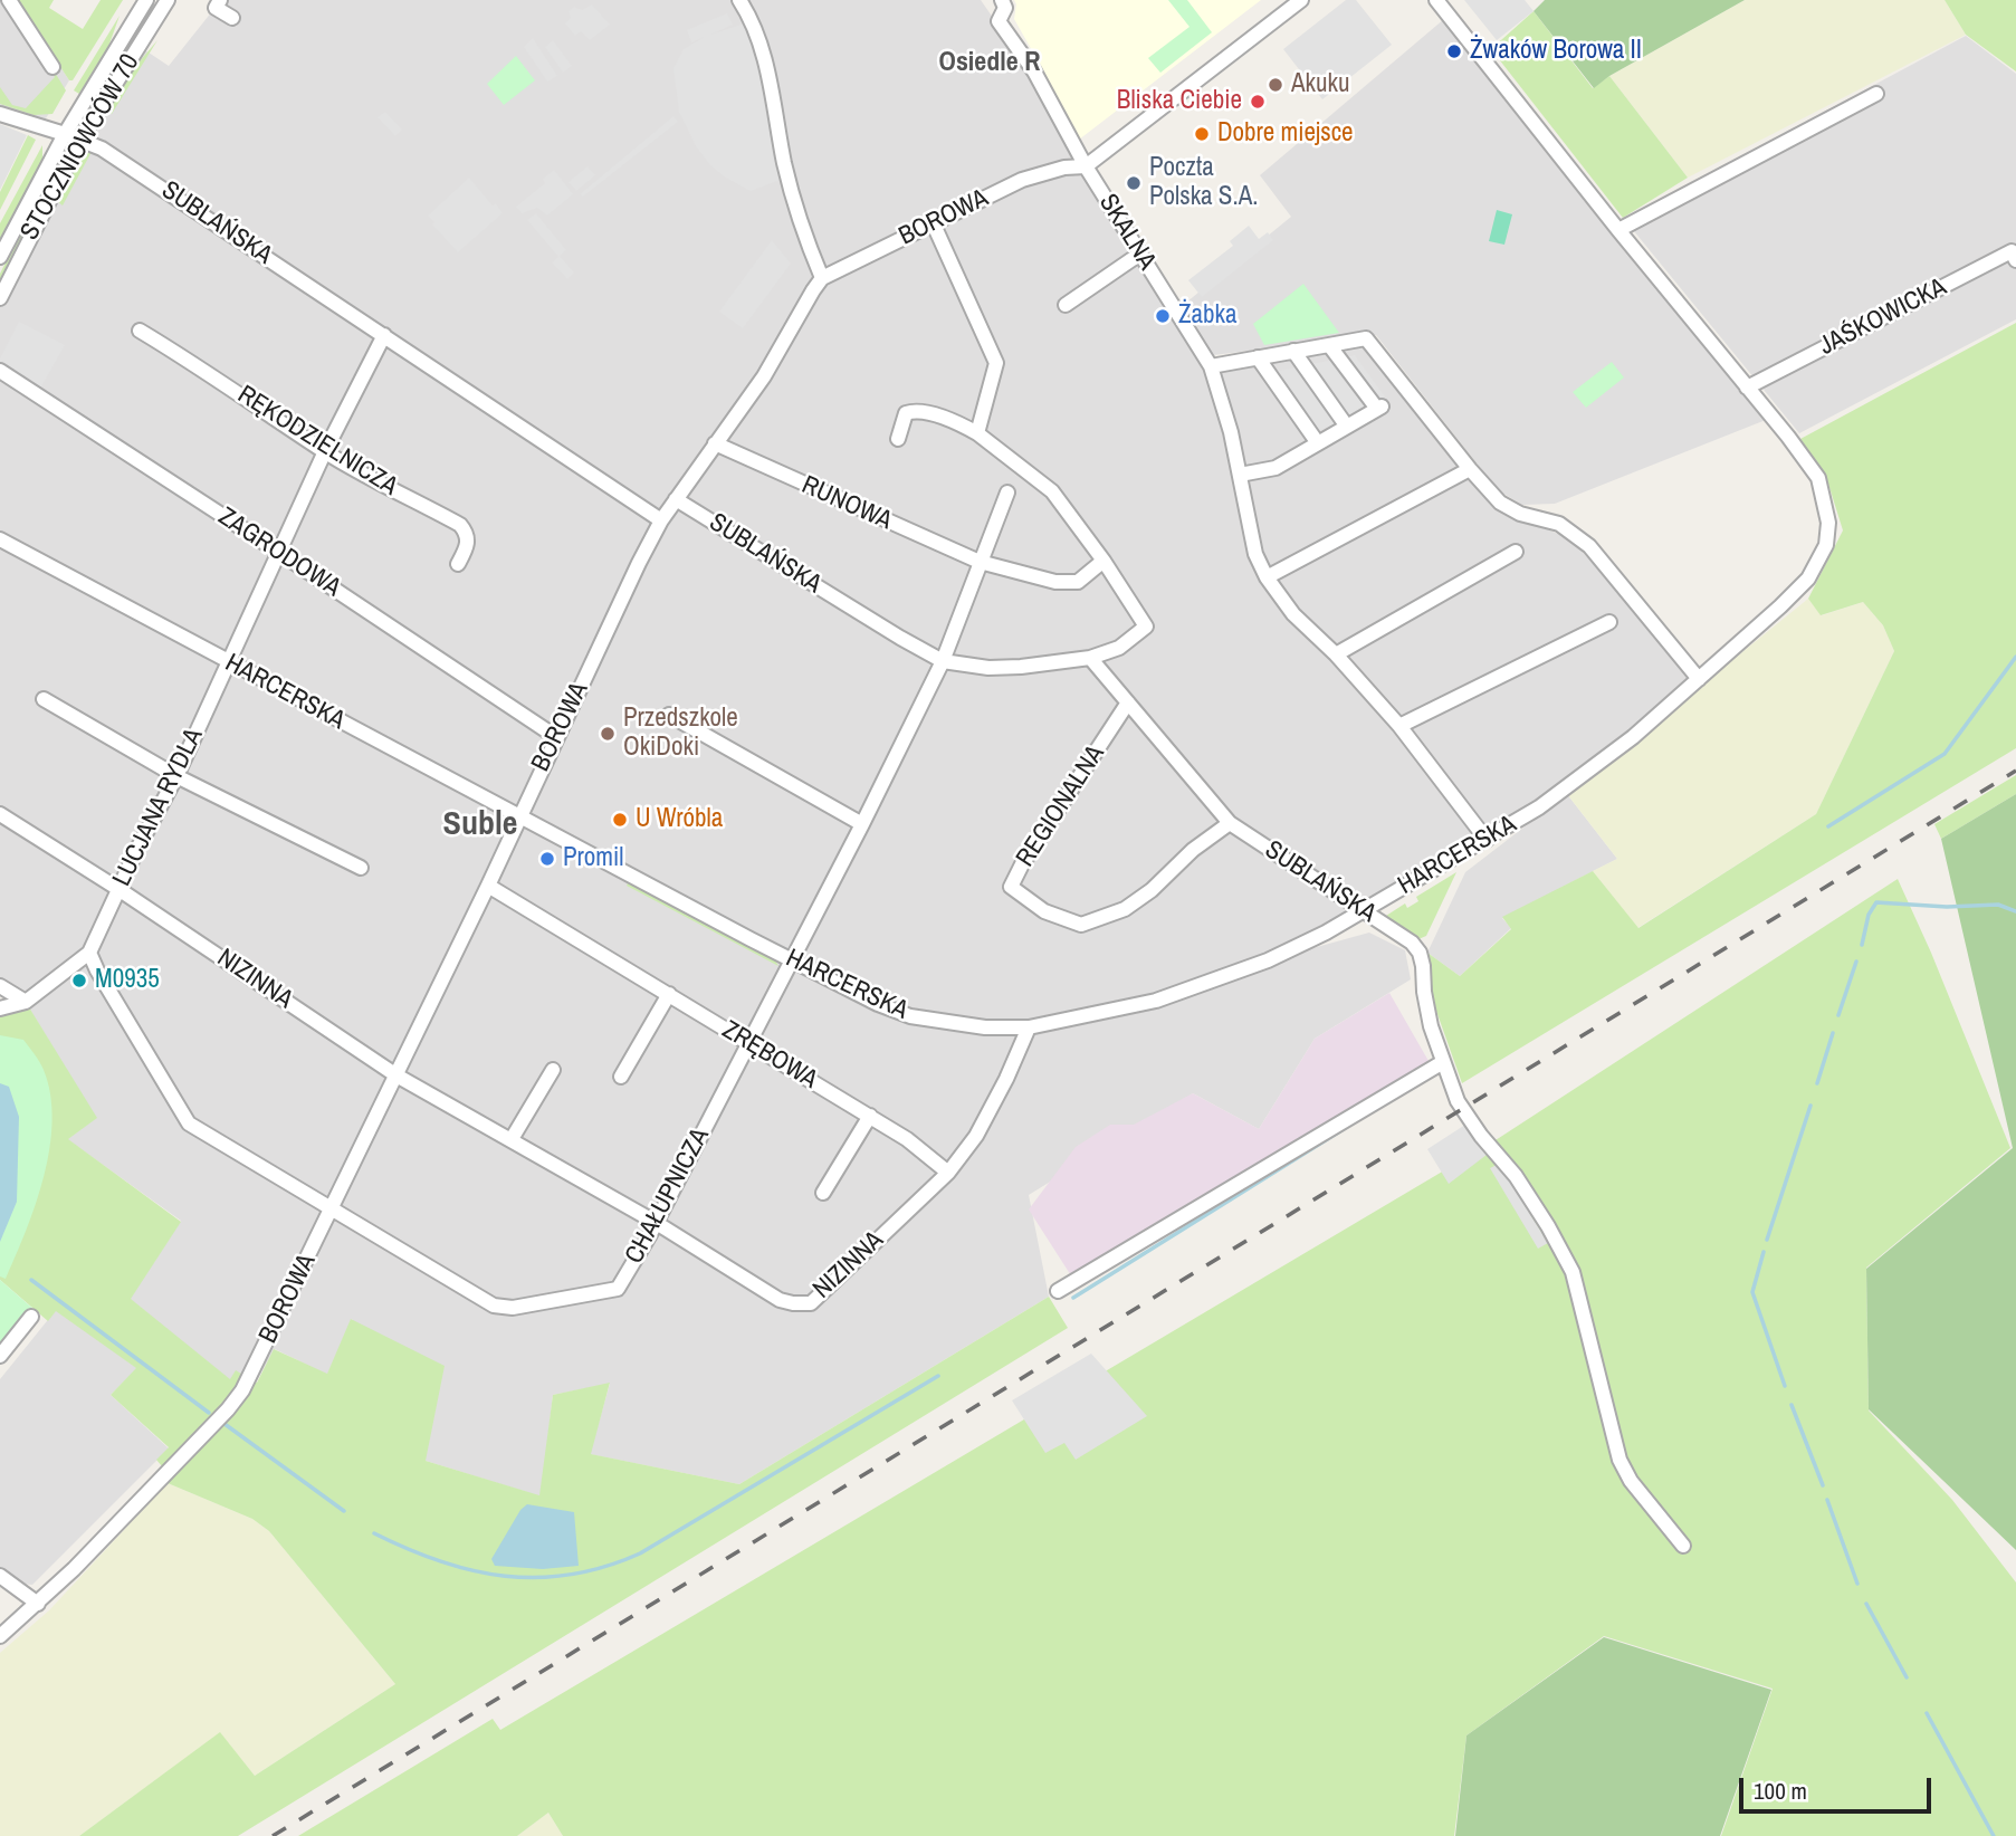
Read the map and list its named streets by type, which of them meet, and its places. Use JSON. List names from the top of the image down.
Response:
{
  "streets": {
    "street": [
      "STOCZNIOWCÓW 70",
      "BOROWA",
      "SUBLAŃSKA",
      "SKALNA",
      "JAŚKOWICKA",
      "RĘKODZIELNICZA",
      "RUNOWA",
      "ZAGRODOWA",
      "HARCERSKA",
      "REGIONALNA",
      "LUCJANA RYDLA",
      "NIZINNA",
      "ZRĘBOWA",
      "CHAŁUPNICZA"
    ]
  },
  "crossings": [
    ["STOCZNIOWCÓW 70", "SUBLAŃSKA"],
    ["BOROWA", "SUBLAŃSKA"],
    ["BOROWA", "SKALNA"],
    ["BOROWA", "RUNOWA"],
    ["BOROWA", "ZAGRODOWA"],
    ["BOROWA", "HARCERSKA"],
    ["BOROWA", "NIZINNA"],
    ["BOROWA", "ZRĘBOWA"],
    ["BOROWA", "CHAŁUPNICZA"],
    ["SUBLAŃSKA", "HARCERSKA"],
    ["SUBLAŃSKA", "REGIONALNA"],
    ["SUBLAŃSKA", "LUCJANA RYDLA"],
    ["SUBLAŃSKA", "CHAŁUPNICZA"],
    ["SKALNA", "HARCERSKA"],
    ["RĘKODZIELNICZA", "LUCJANA RYDLA"],
    ["ZAGRODOWA", "LUCJANA RYDLA"],
    ["HARCERSKA", "LUCJANA RYDLA"],
    ["HARCERSKA", "NIZINNA"],
    ["HARCERSKA", "CHAŁUPNICZA"],
    ["LUCJANA RYDLA", "NIZINNA"],
    ["NIZINNA", "ZRĘBOWA"],
    ["NIZINNA", "CHAŁUPNICZA"],
    ["ZRĘBOWA", "CHAŁUPNICZA"]
  ],
  "districts": ["Osiedle R", "Suble"],
  "places": [
    "Żwaków Borowa II",
    "Akuku",
    "Bliska Ciebie",
    "Dobre miejsce",
    "Poczta Polska S.A.",
    "Żabka",
    "Przedszkole OkiDoki",
    "U Wróbla",
    "Promil",
    "M0935"
  ],
  "scale_bar": "100 m"
}
